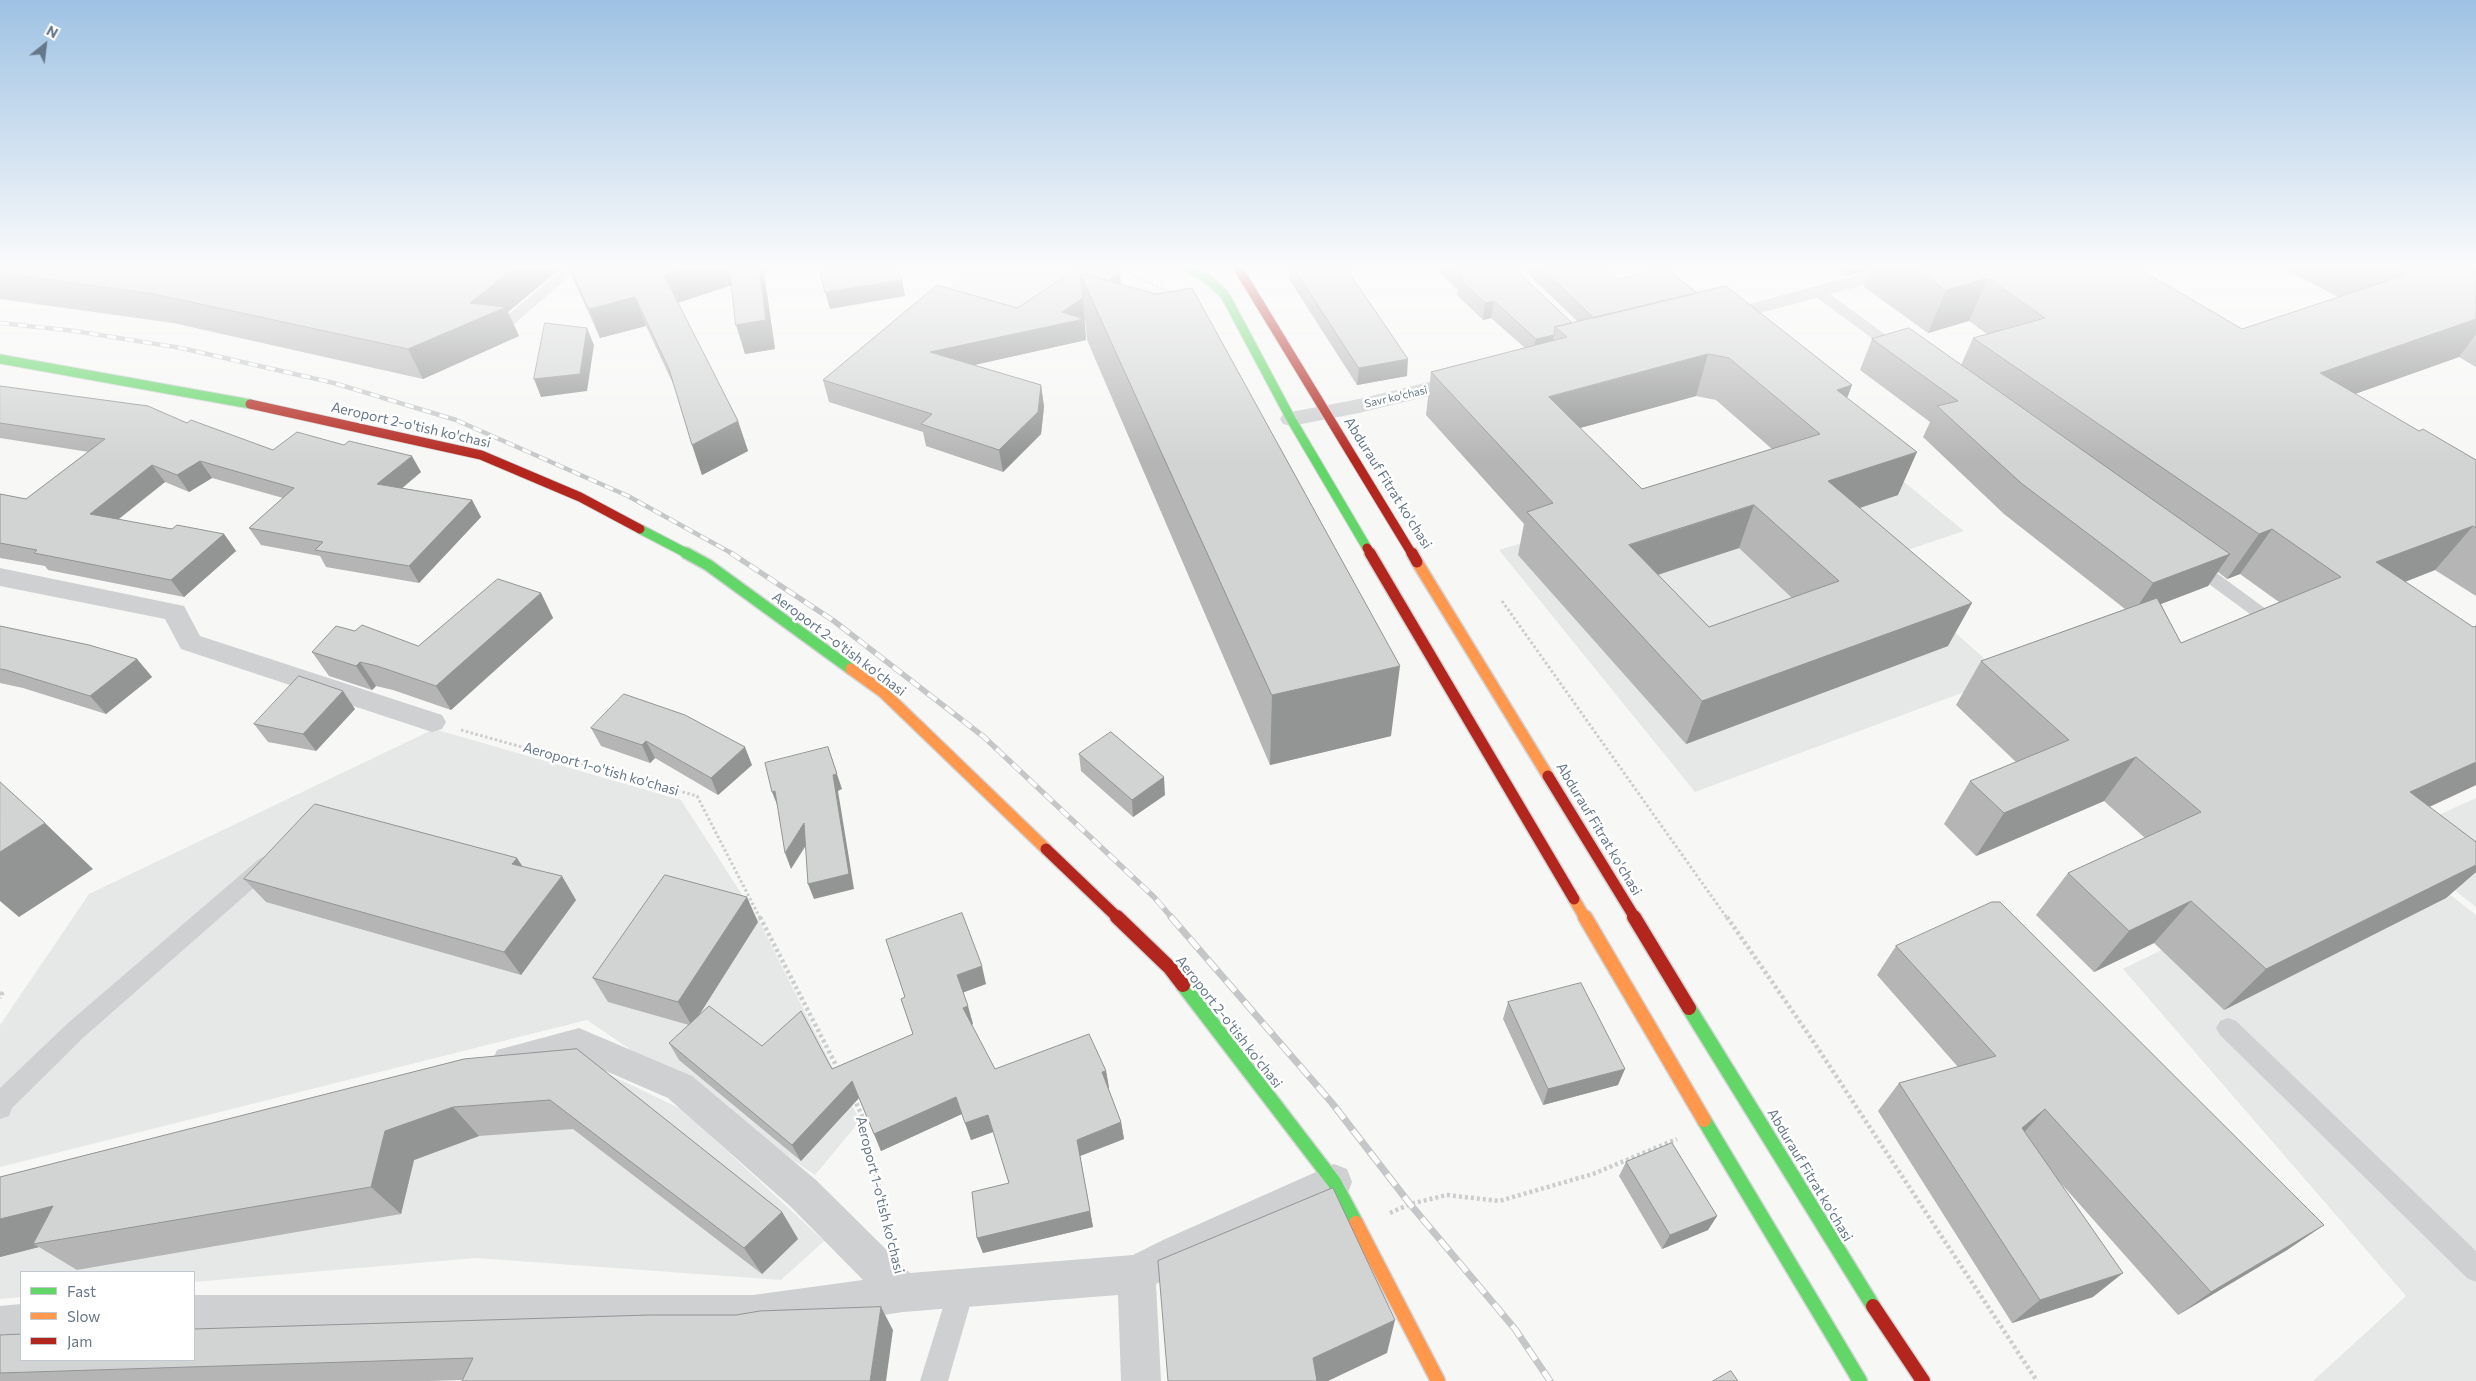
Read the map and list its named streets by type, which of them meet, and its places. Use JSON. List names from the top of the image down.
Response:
{
  "streets": {
    "main road": ["Aeroport 2-o'tish ko'chasi", "Abdurauf Fitrat ko'chasi"],
    "street": ["Savr ko'chasi"],
    "path": ["Aeroport 1-o'tish ko'chasi"]
  },
  "crossings": [
    ["Savr ko'chasi", "Abdurauf Fitrat ko'chasi"]
  ],
  "legend": ["Fast", "Slow", "Jam"],
  "north": "top right"
}
